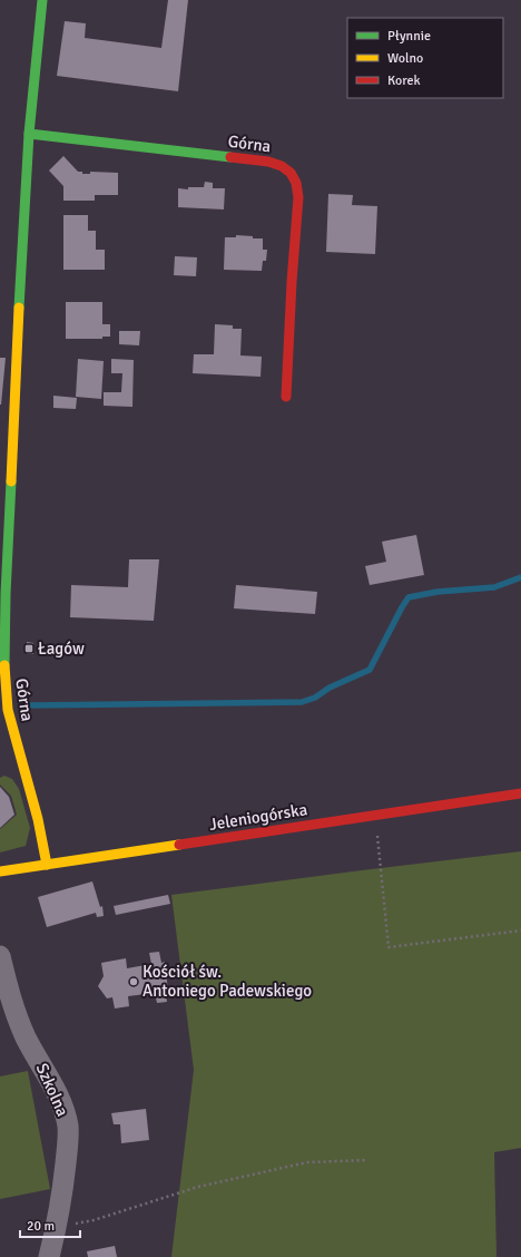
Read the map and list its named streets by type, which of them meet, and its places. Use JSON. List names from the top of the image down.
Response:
{
  "streets": {
    "street": ["Górna", "Jeleniogórska", "Szkolna"]
  },
  "crossings": [
    ["Górna", "Jeleniogórska"]
  ],
  "places": {
    "transit": ["Łagów"],
    "other": ["Kościół św. Antoniego Padewskiego"]
  },
  "legend": ["Płynnie", "Wolno", "Korek"],
  "scale_bar": "20 m"
}
